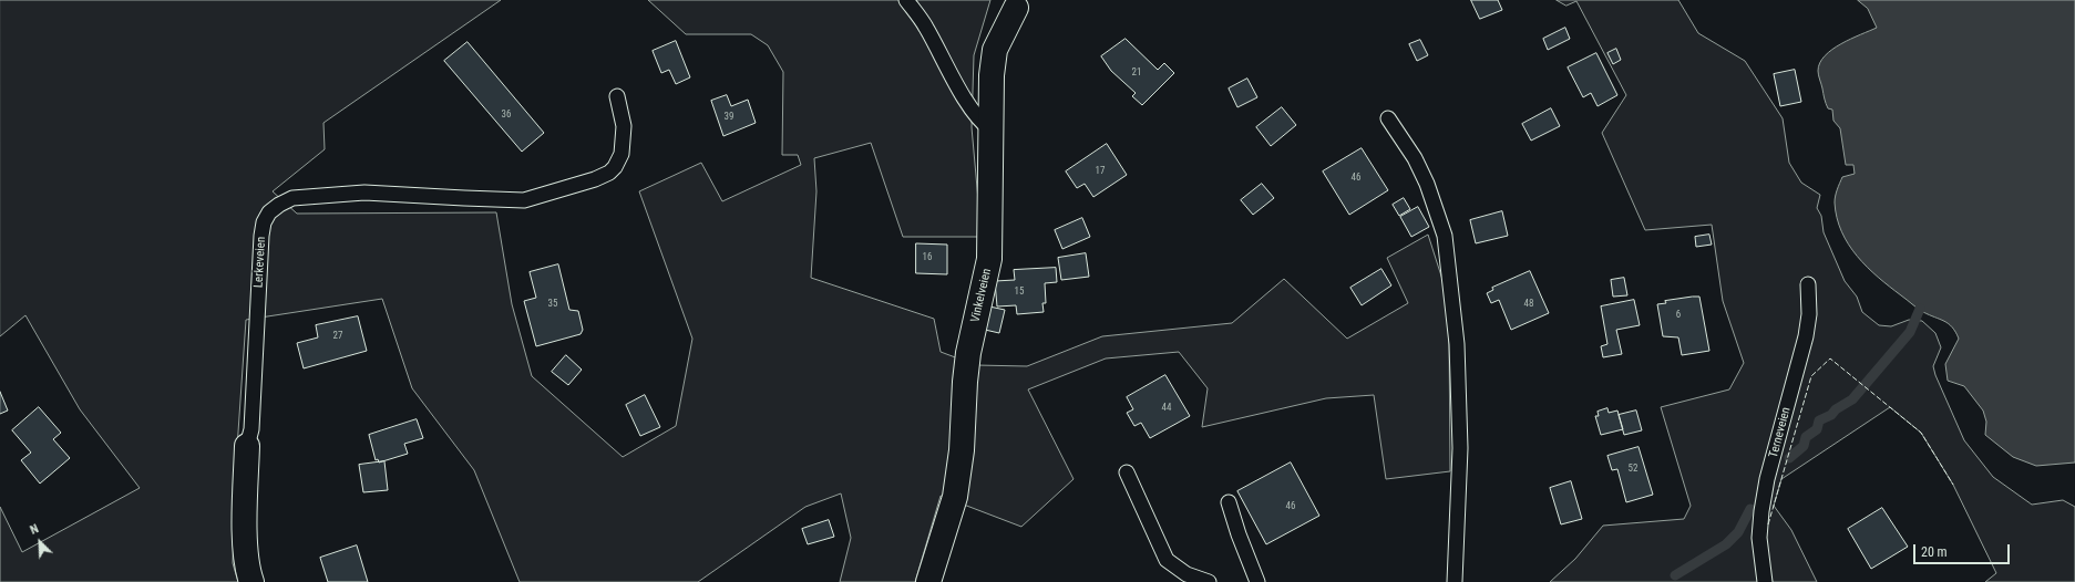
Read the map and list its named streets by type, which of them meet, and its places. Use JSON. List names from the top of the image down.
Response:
{
  "streets": {
    "street": ["Lerkeveien", "Vinkelveien"],
    "lane": ["Terneveien"]
  },
  "house_numbers": [
    "21",
    "36",
    "39",
    "17",
    "46",
    "16",
    "15",
    "35",
    "48",
    "6",
    "27",
    "44",
    "52",
    "46"
  ],
  "scale_bar": "20 m",
  "north": "top left"
}
